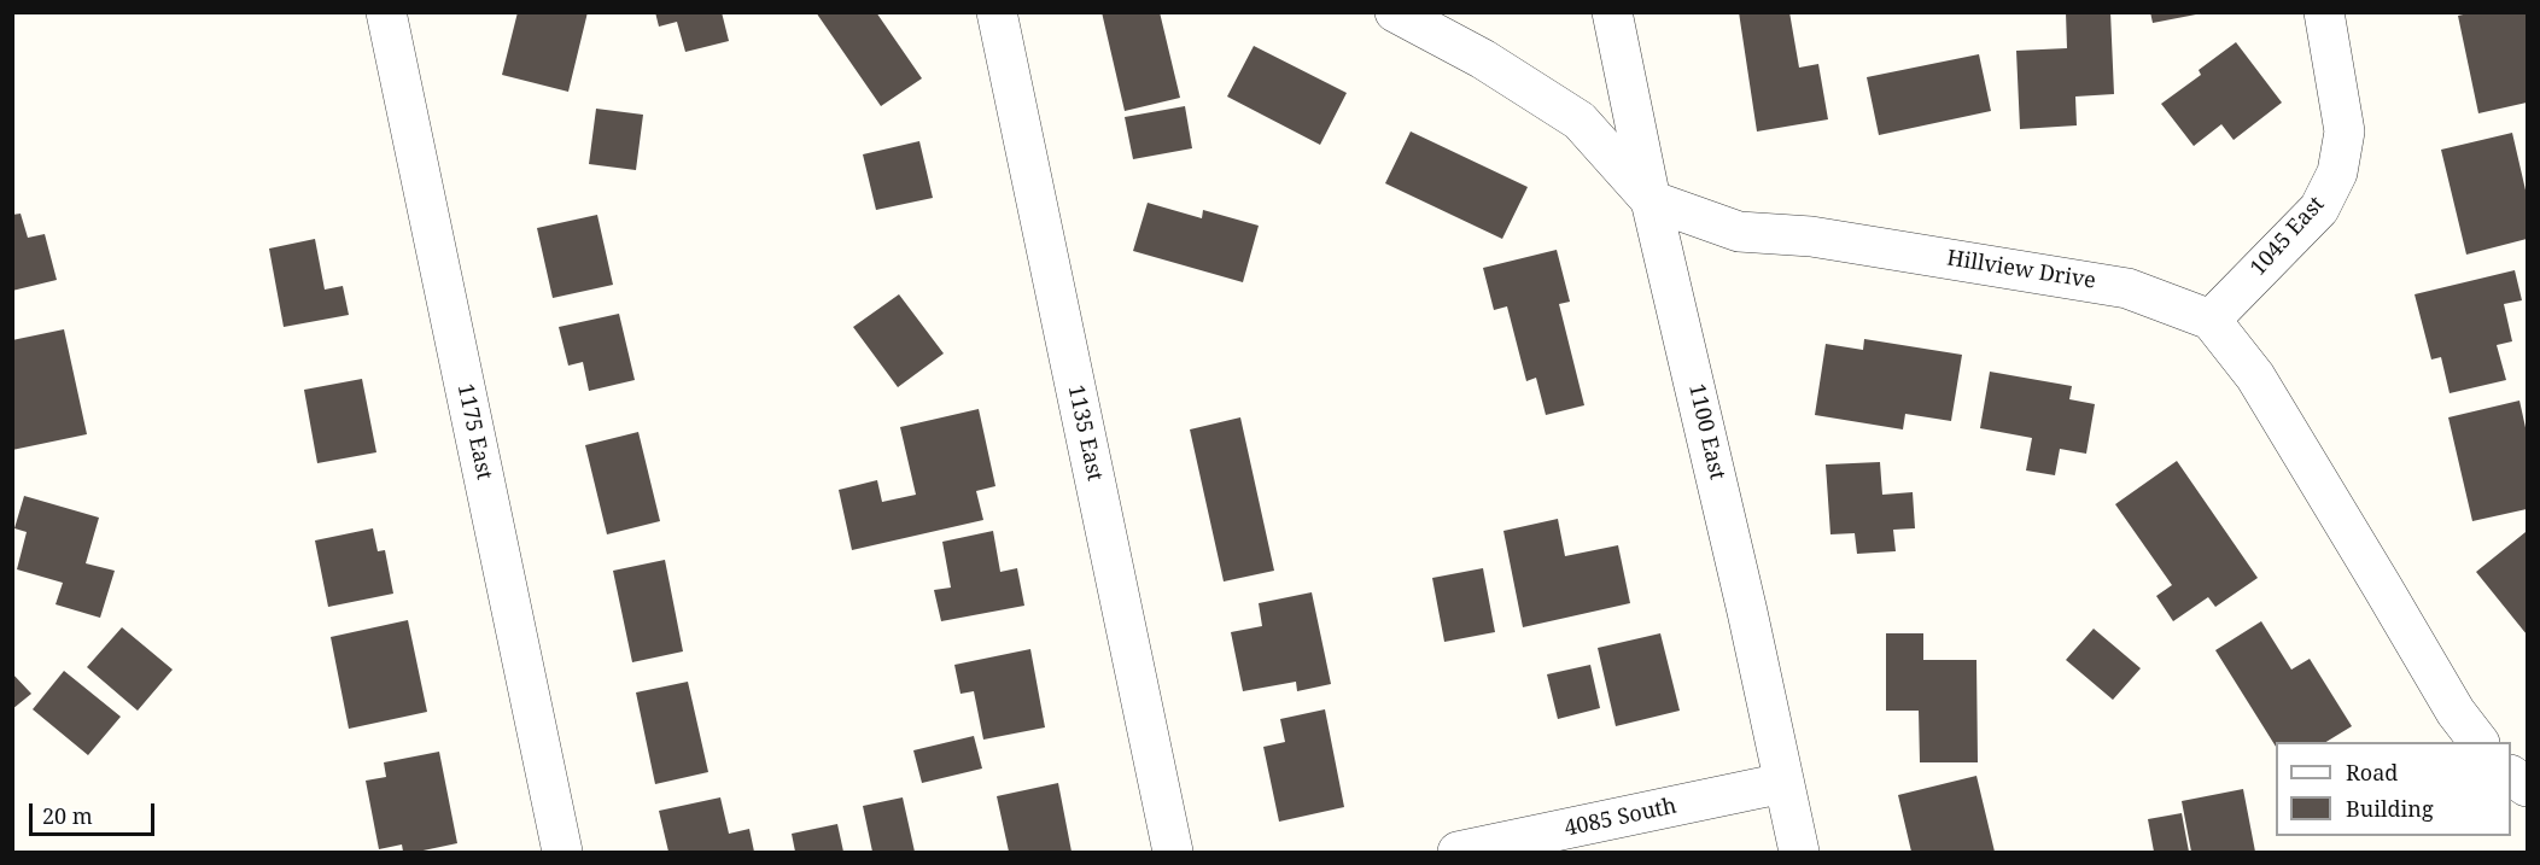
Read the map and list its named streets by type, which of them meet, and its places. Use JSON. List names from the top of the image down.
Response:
{
  "streets": {
    "street": [
      "1045 East",
      "Hillview Drive",
      "1175 East",
      "1100 East",
      "1135 East",
      "4085 South"
    ]
  },
  "crossings": [
    ["1045 East", "Hillview Drive"],
    ["Hillview Drive", "1100 East"],
    ["1100 East", "4085 South"]
  ],
  "legend": ["Road", "Building"],
  "scale_bar": "20 m"
}
